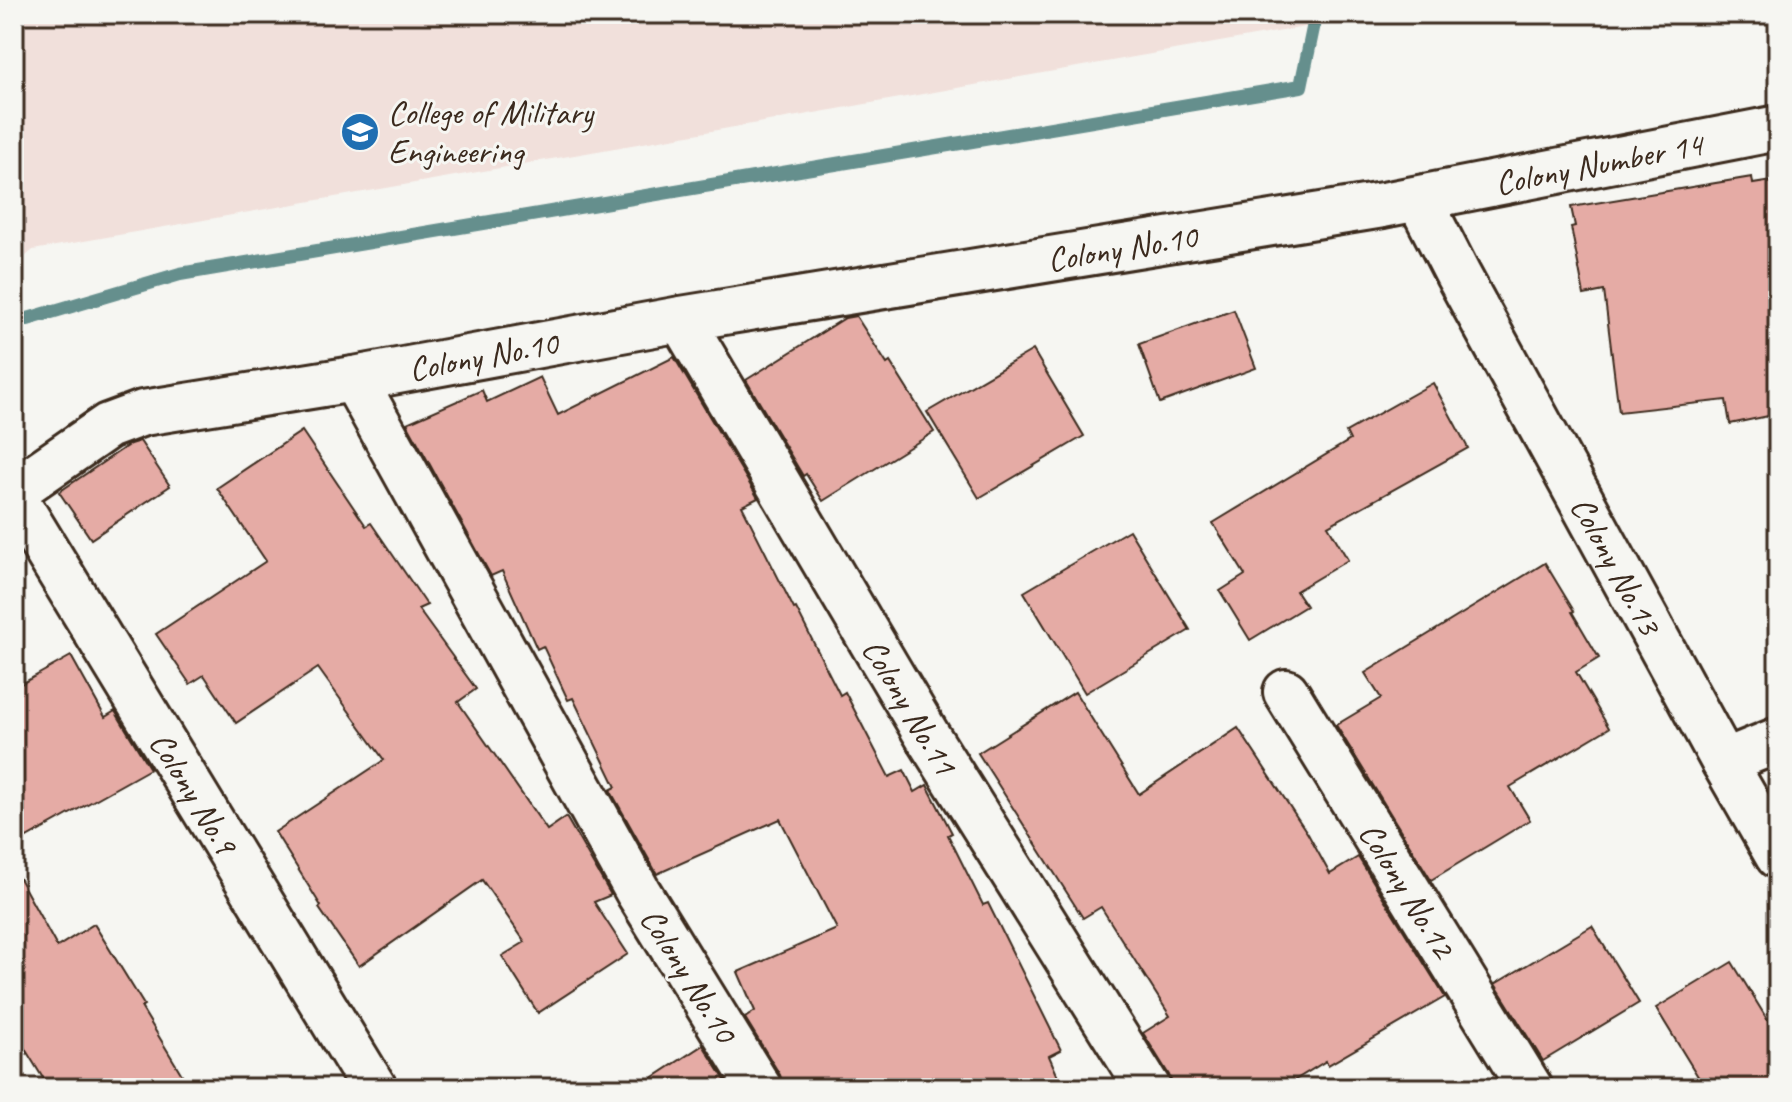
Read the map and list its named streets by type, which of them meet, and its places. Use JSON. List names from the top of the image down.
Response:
{
  "streets": {
    "street": [
      "Colony Number 14",
      "Colony No.10",
      "Colony No.13",
      "Colony No.11",
      "Colony No.9",
      "Colony No.12"
    ]
  },
  "crossings": [
    ["Colony Number 14", "Colony No.10"],
    ["Colony Number 14", "Colony No.13"],
    ["Colony No.10", "Colony No.13"],
    ["Colony No.10", "Colony No.11"]
  ],
  "places": {
    "school or university": ["College of Military Engineering"]
  }
}
